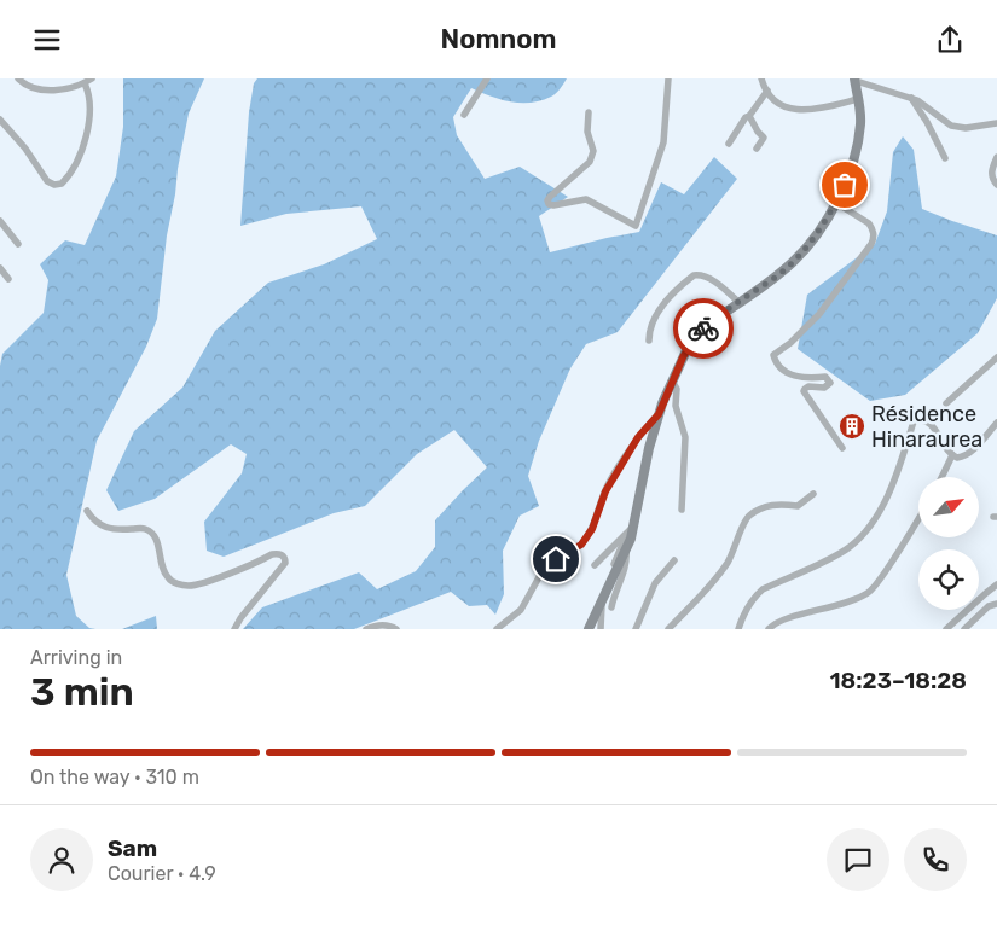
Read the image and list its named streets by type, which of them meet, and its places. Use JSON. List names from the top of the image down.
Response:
{
  "places": {
    "building": ["Résidence Hinaraurea"]
  },
  "north": "top right",
  "page": {
    "header": "Nomnom",
    "heading": ["3 min", "Arriving in", "18:23–18:28"],
    "panel": ["Sam", "Courier · 4.9"],
    "bar": "On the way · 310 m"
  }
}
